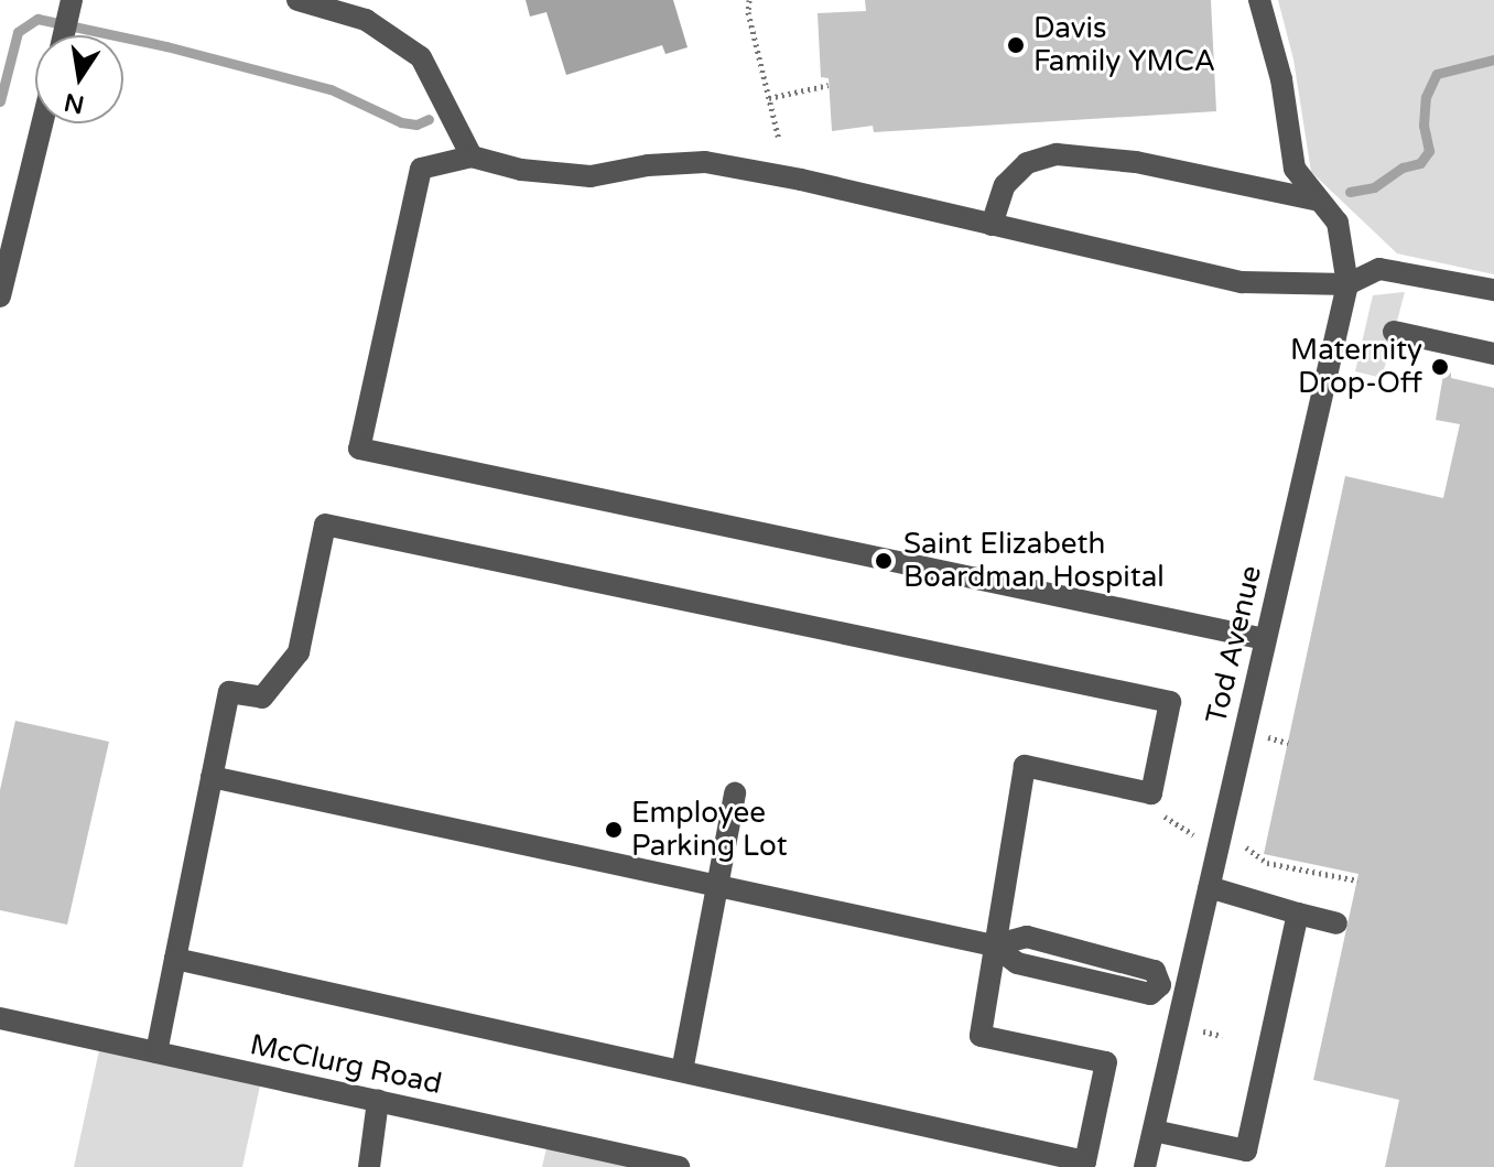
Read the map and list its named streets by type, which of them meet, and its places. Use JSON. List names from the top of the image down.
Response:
{
  "streets": {
    "street": ["Tod Avenue", "McClurg Road"]
  },
  "places": [
    "Davis Family YMCA",
    "Maternity Drop-Off",
    "Saint Elizabeth Boardman Hospital",
    "Employee Parking Lot"
  ],
  "north": "bottom"
}
